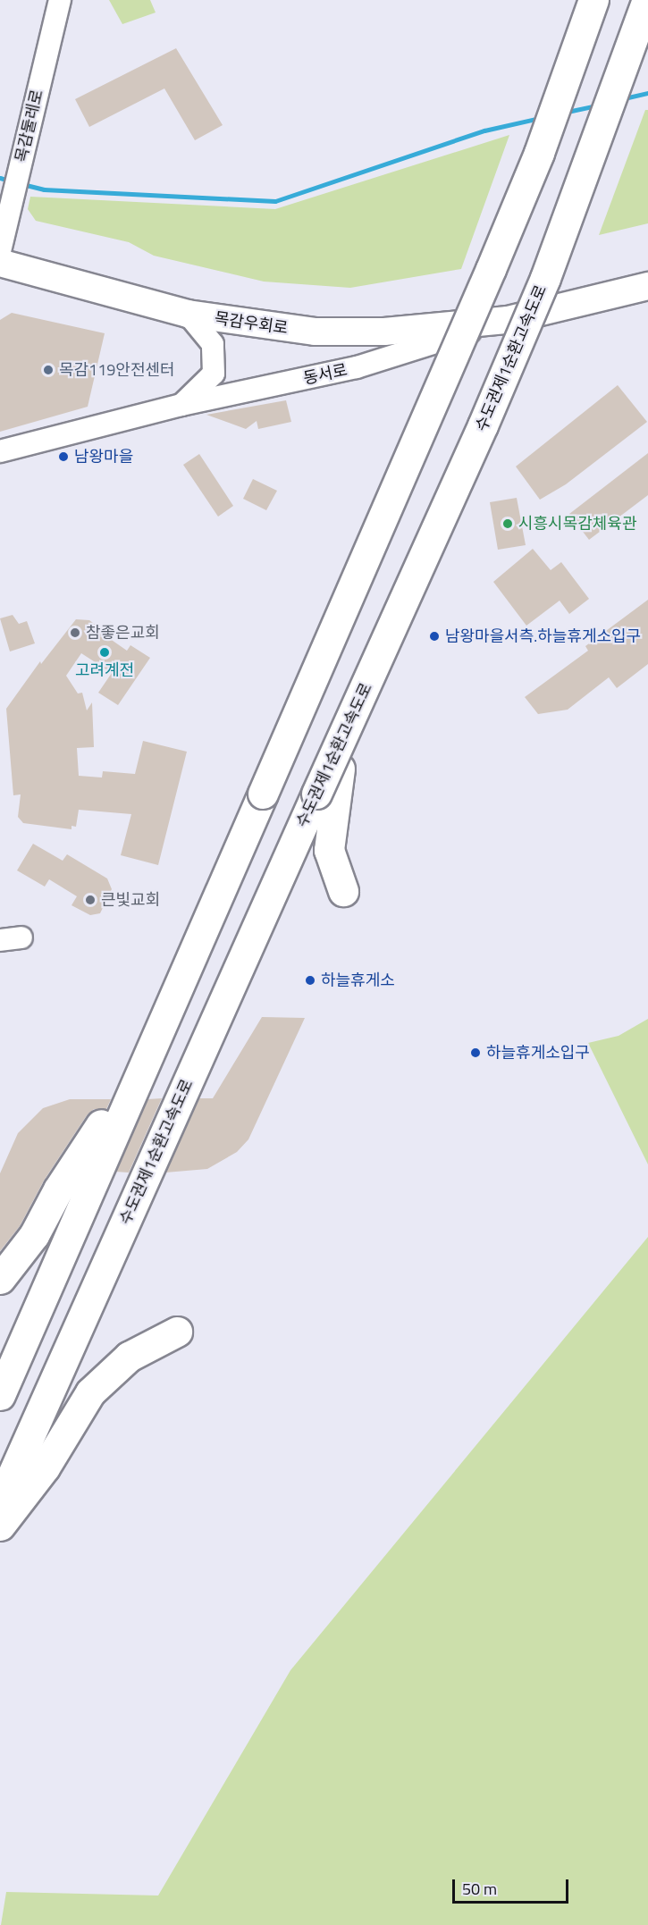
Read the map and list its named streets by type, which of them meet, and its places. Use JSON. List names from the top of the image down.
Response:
{
  "streets": {
    "highway": ["수도권제1순환고속도로"],
    "main road": ["목감우회로", "동서로"],
    "street": ["목감둘레로"]
  },
  "crossings": [
    ["목감우회로", "동서로"]
  ],
  "places": [
    "목감119안전센터",
    "남왕마을",
    "시흥시목감체육관",
    "참좋은교회",
    "남왕마을서측.하늘휴게소입구",
    "고려계전",
    "큰빛교회",
    "하늘휴게소",
    "하늘휴게소입구"
  ],
  "scale_bar": "50 m"
}
